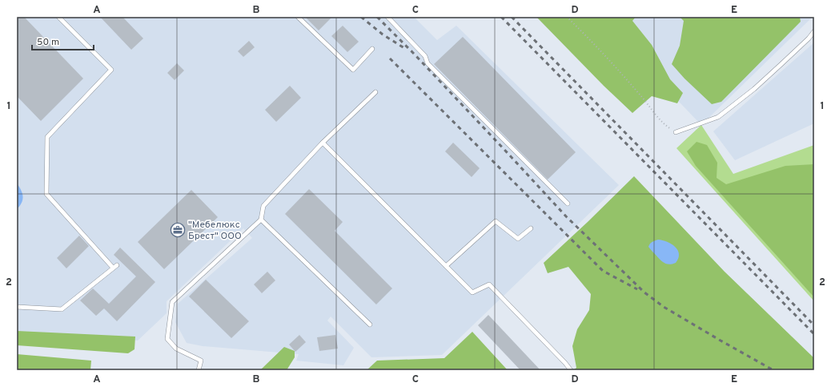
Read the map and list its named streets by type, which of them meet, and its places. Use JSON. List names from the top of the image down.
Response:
{
  "places": {
    "office": ["\"Мебелюкс Брест\" ООО"]
  },
  "scale_bar": "50 m",
  "grid": {
    "columns": [
      "A",
      "B",
      "C",
      "D",
      "E"
    ],
    "rows": ["1", "2"]
  }
}
